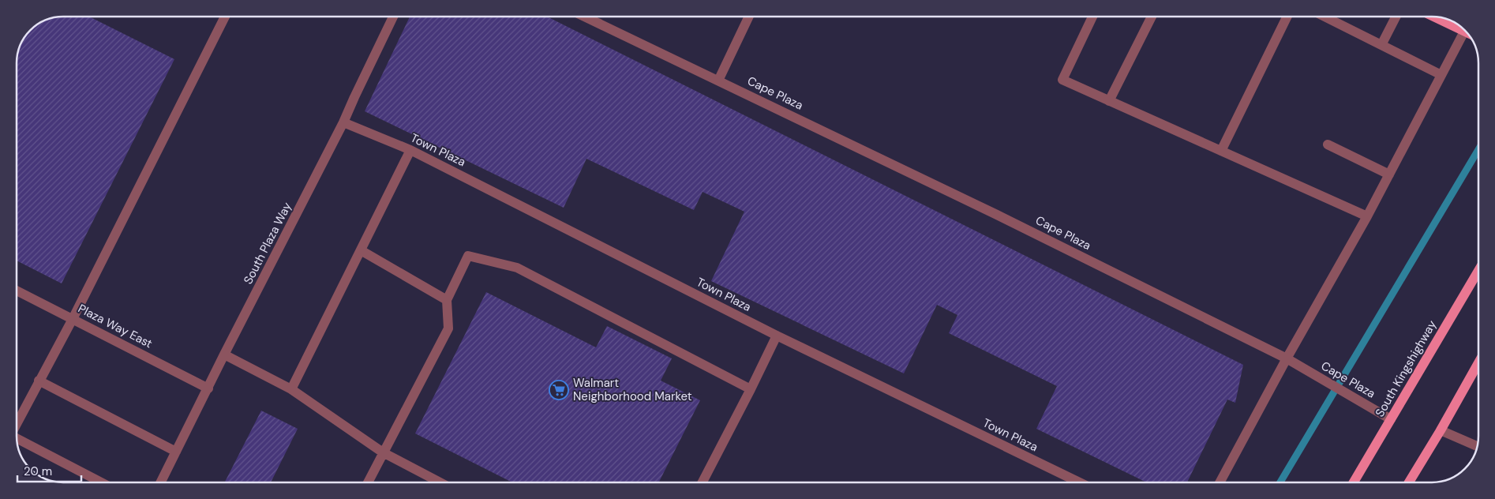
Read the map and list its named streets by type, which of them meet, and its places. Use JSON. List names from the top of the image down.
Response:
{
  "streets": {
    "main road": ["South Kingshighway"],
    "street": [
      "Cape Plaza",
      "Town Plaza",
      "South Plaza Way",
      "Plaza Way East"
    ]
  },
  "crossings": [
    ["Cape Plaza", "South Kingshighway"],
    ["Town Plaza", "South Plaza Way"],
    ["South Plaza Way", "Plaza Way East"]
  ],
  "places": {
    "supermarket": ["Walmart Neighborhood Market"]
  },
  "scale_bar": "20 m"
}
